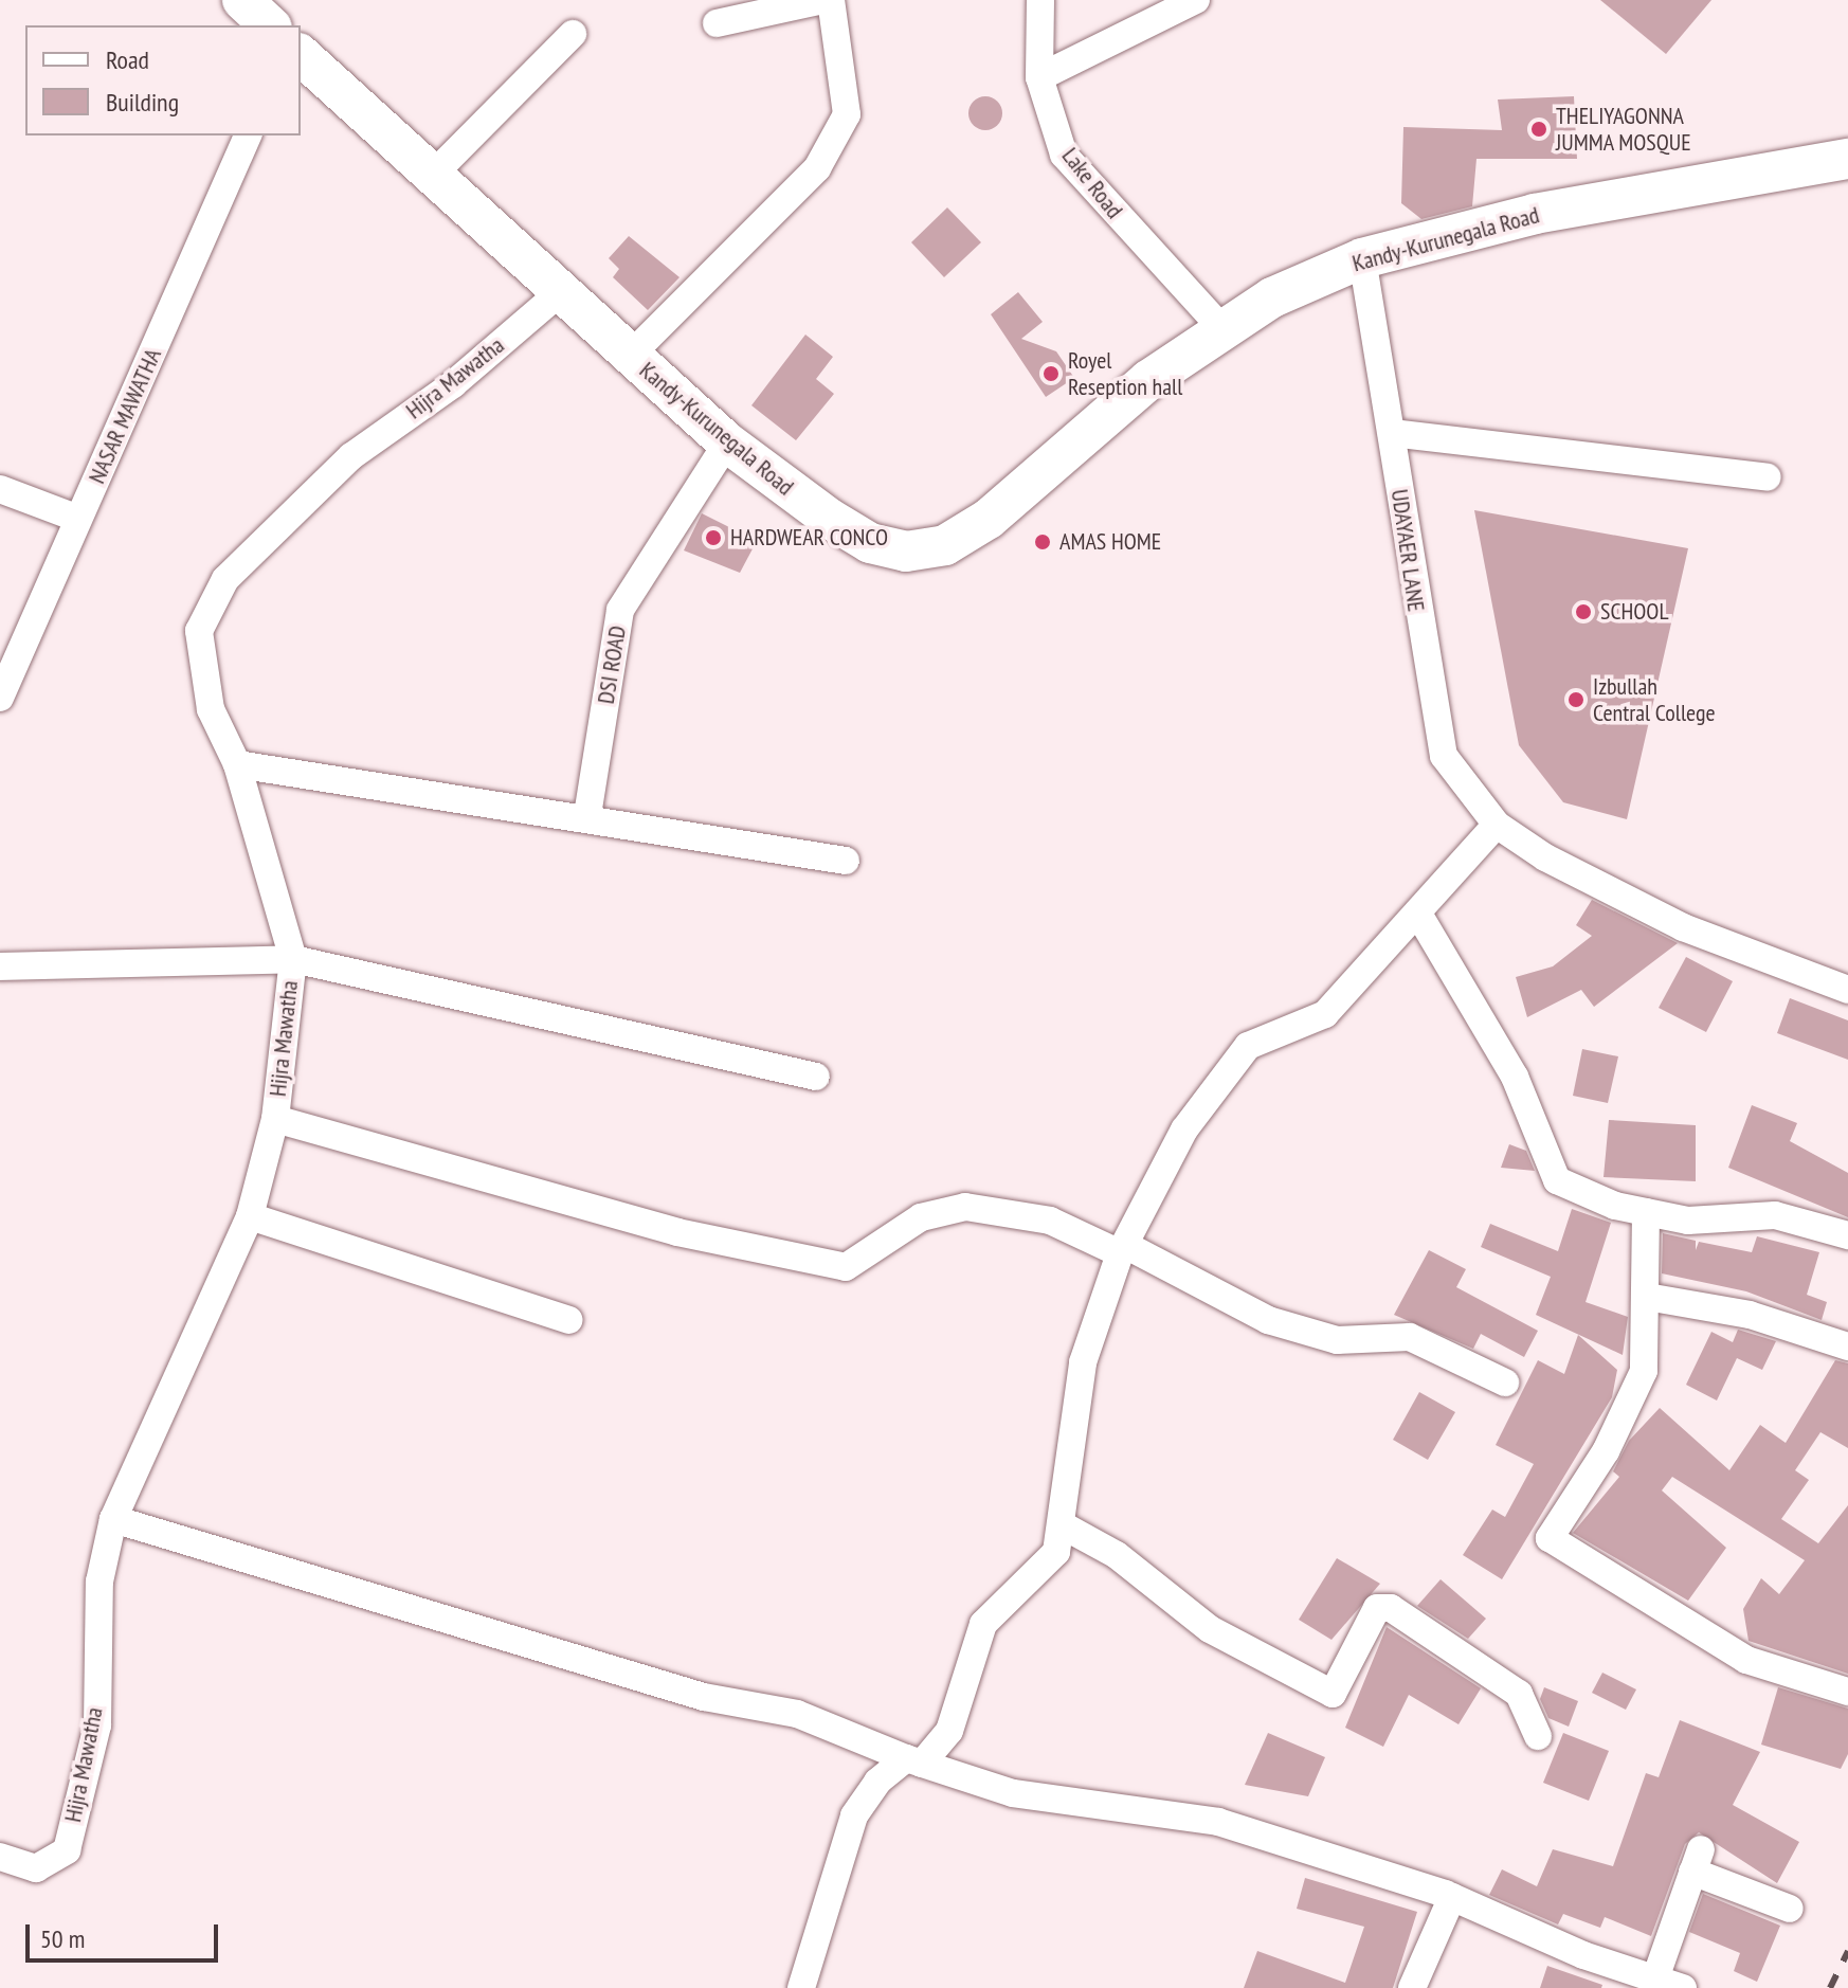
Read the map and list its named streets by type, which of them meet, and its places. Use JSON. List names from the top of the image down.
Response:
{
  "streets": {
    "highway": ["Kandy-Kurunegala Road"],
    "street": [
      "Lake Road",
      "Hijra Mawatha",
      "NASAR MAWATHA",
      "UDAYAER LANE",
      "DSI ROAD"
    ]
  },
  "crossings": [
    ["Lake Road", "Kandy-Kurunegala Road"],
    ["Kandy-Kurunegala Road", "Hijra Mawatha"],
    ["Kandy-Kurunegala Road", "UDAYAER LANE"],
    ["Kandy-Kurunegala Road", "DSI ROAD"]
  ],
  "places": [
    "THELIYAGONNA JUMMA MOSQUE",
    "Royel Reseption hall",
    "HARDWEAR CONCO",
    "AMAS HOME",
    "SCHOOL",
    "Izbullah Central College"
  ],
  "legend": ["Road", "Building"],
  "scale_bar": "50 m"
}
